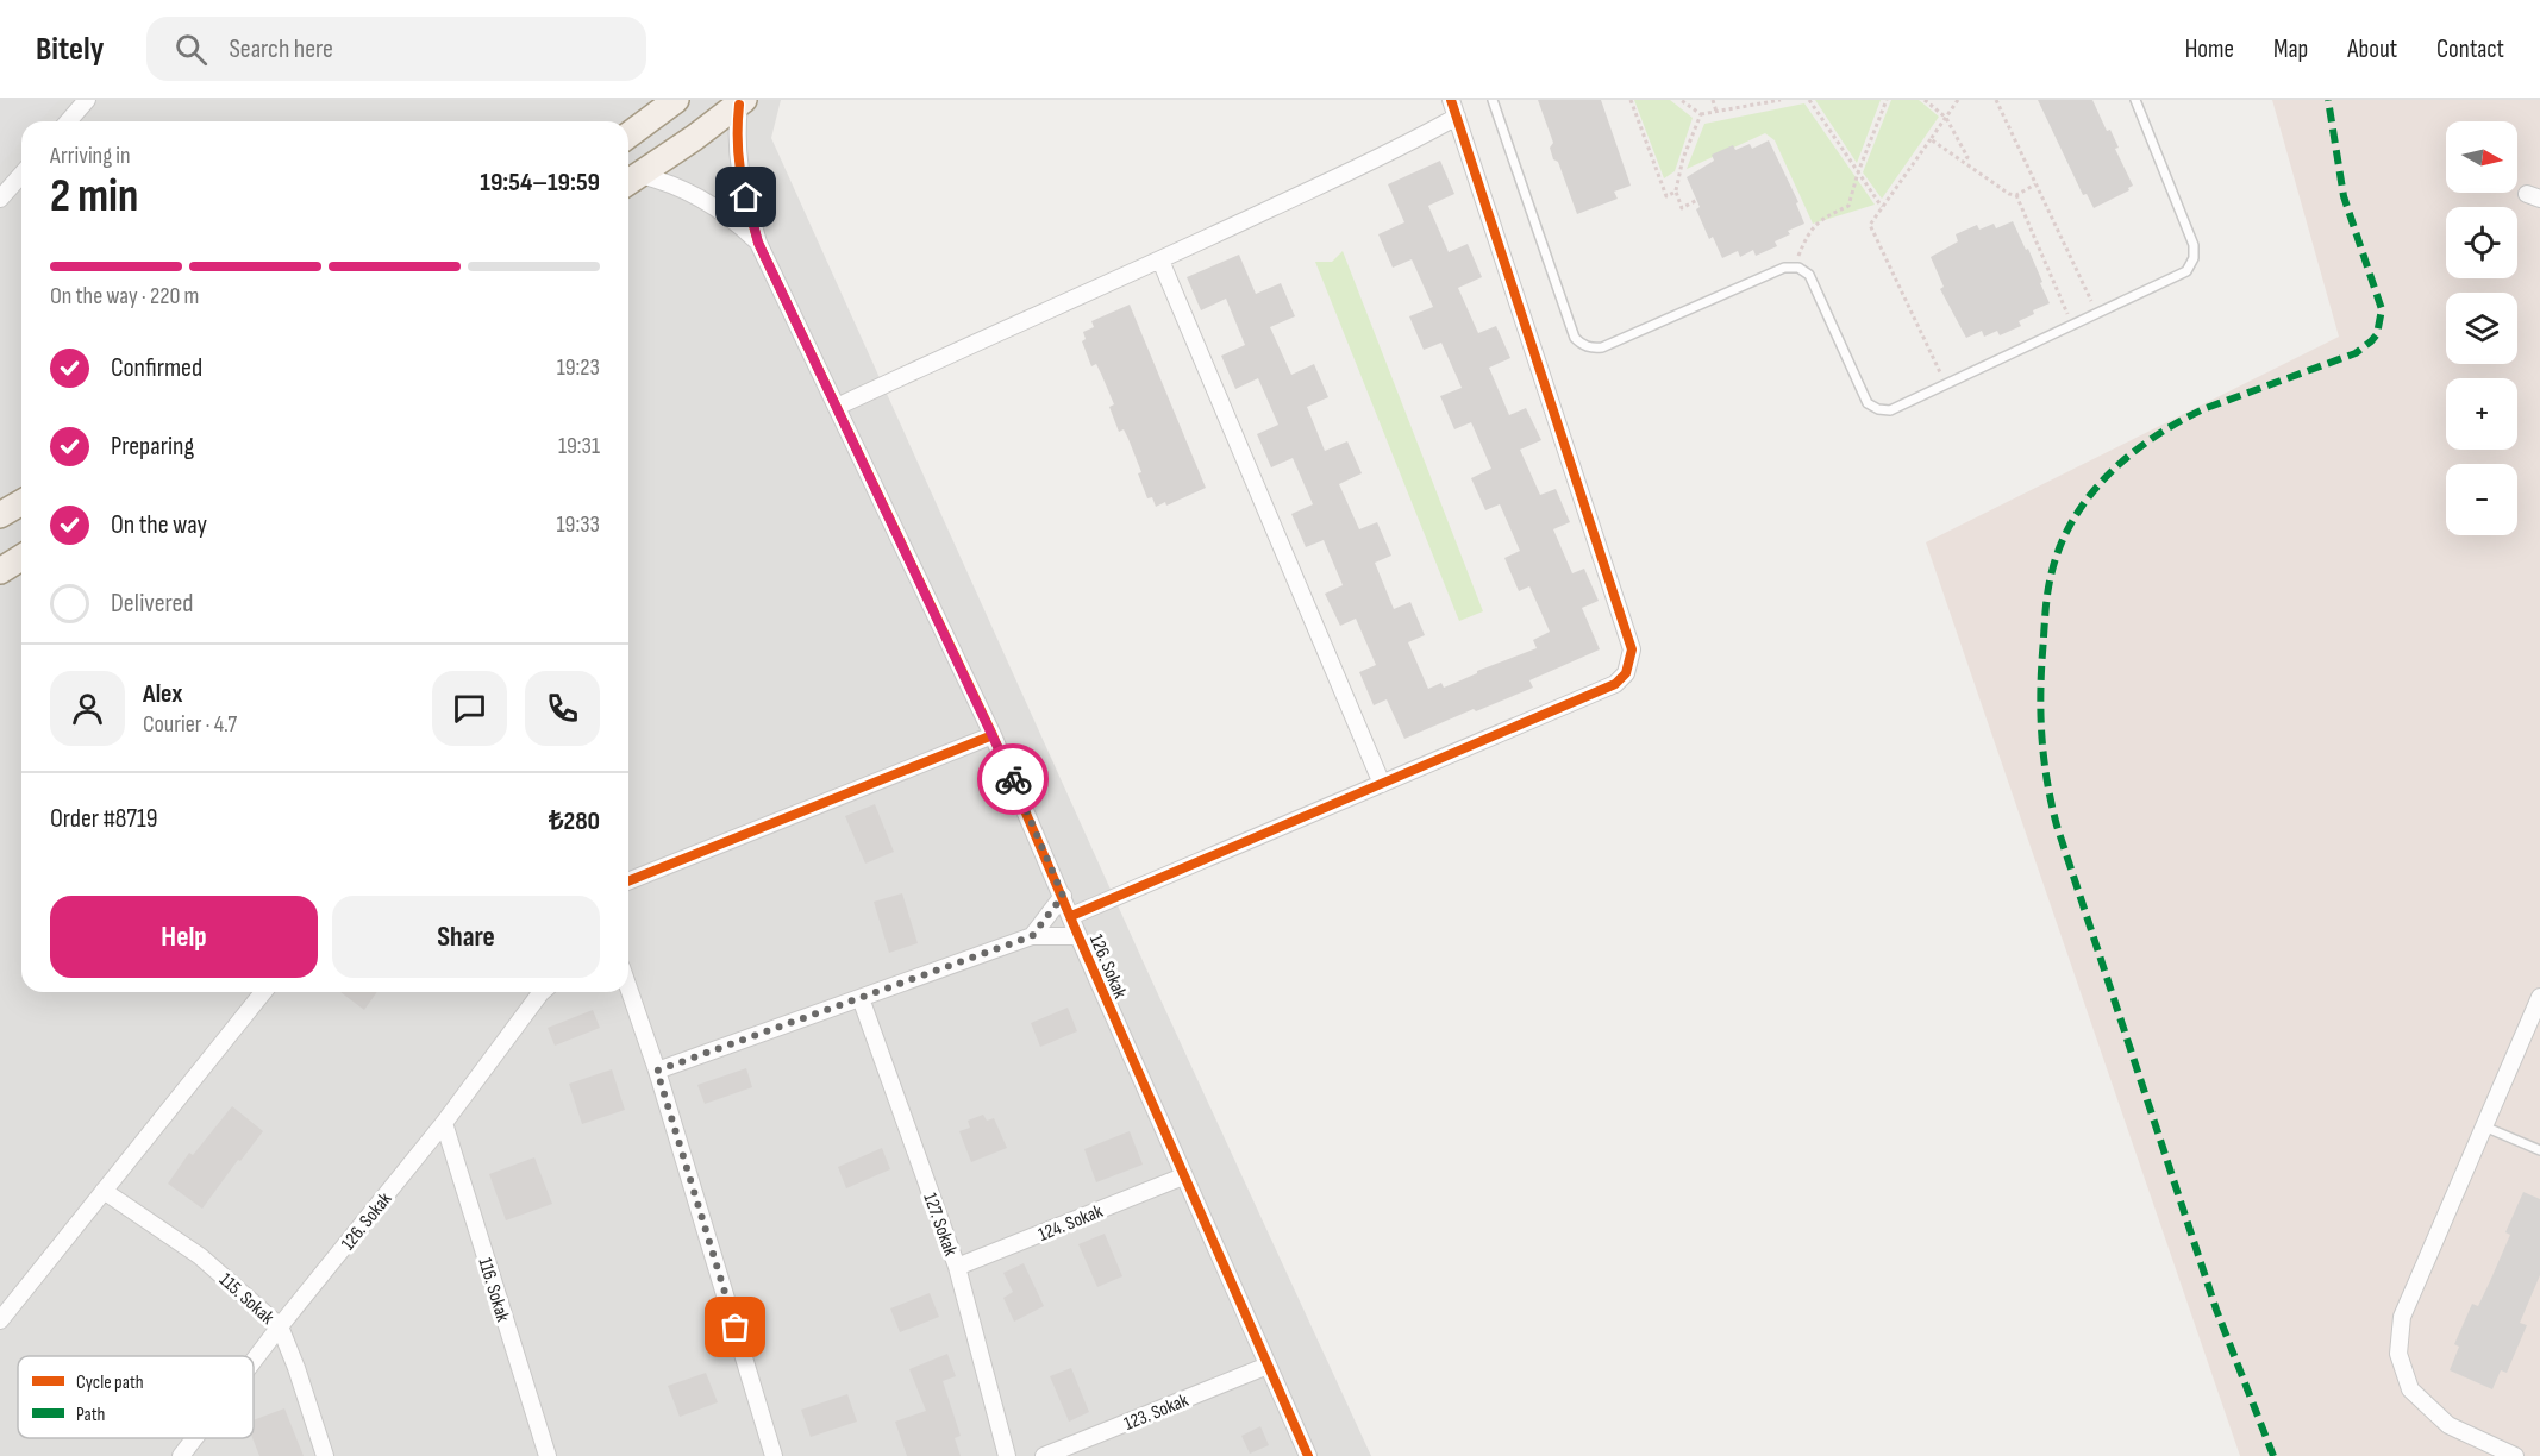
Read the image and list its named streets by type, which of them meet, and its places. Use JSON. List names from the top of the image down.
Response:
{
  "streets": {
    "street": [
      "126. Sokak",
      "124. Sokak",
      "127. Sokak",
      "116. Sokak",
      "115. Sokak",
      "123. Sokak"
    ]
  },
  "crossings": [
    ["126. Sokak", "124. Sokak"],
    ["126. Sokak", "116. Sokak"],
    ["126. Sokak", "115. Sokak"],
    ["126. Sokak", "123. Sokak"],
    ["124. Sokak", "127. Sokak"]
  ],
  "legend": ["Cycle path", "Path"],
  "north": "right",
  "page": {
    "header": "Bitely",
    "search": "Search here",
    "nav": [
      "Home",
      "Map",
      "About",
      "Contact"
    ],
    "map_buttons": ["+", "−"],
    "heading": ["2 min", "Arriving in", "19:54–19:59"],
    "panel": [
      "Alex",
      "Courier · 4.7",
      "Order #8719",
      "₺280"
    ],
    "bar": "On the way · 220 m",
    "list": [
      ["Confirmed", "19:23"],
      ["Preparing", "19:31"],
      ["On the way", "19:33"],
      "Delivered"
    ],
    "buttons": ["Help", "Share"]
  }
}
